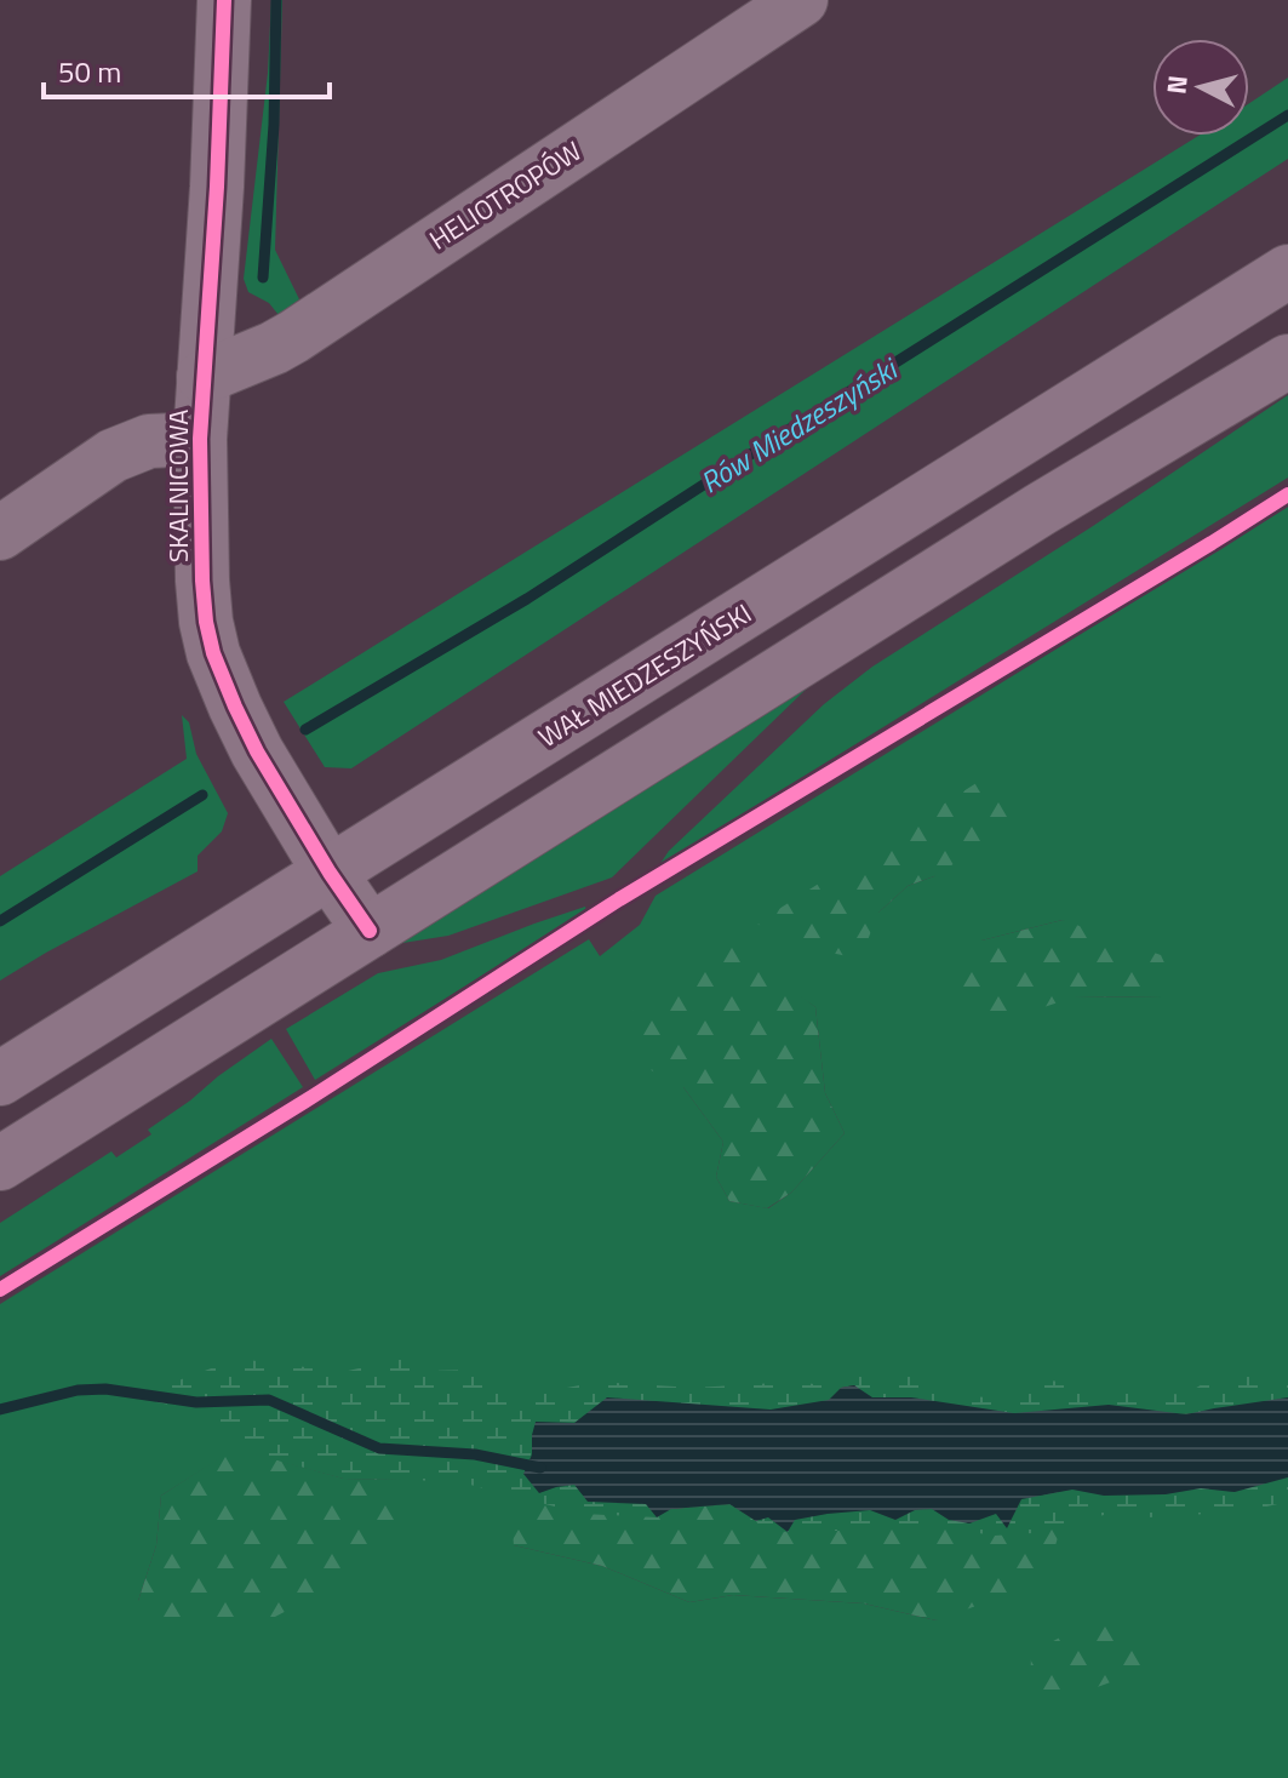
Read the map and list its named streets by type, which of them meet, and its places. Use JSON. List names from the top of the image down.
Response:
{
  "streets": {
    "main road": ["WAŁ MIEDZESZYŃSKI"],
    "street": ["HELIOTROPÓW", "SKALNICOWA"]
  },
  "crossings": [
    ["HELIOTROPÓW", "SKALNICOWA"],
    ["SKALNICOWA", "WAŁ MIEDZESZYŃSKI"]
  ],
  "water": ["Rów Miedzeszyński"],
  "scale_bar": "50 m",
  "north": "left"
}
